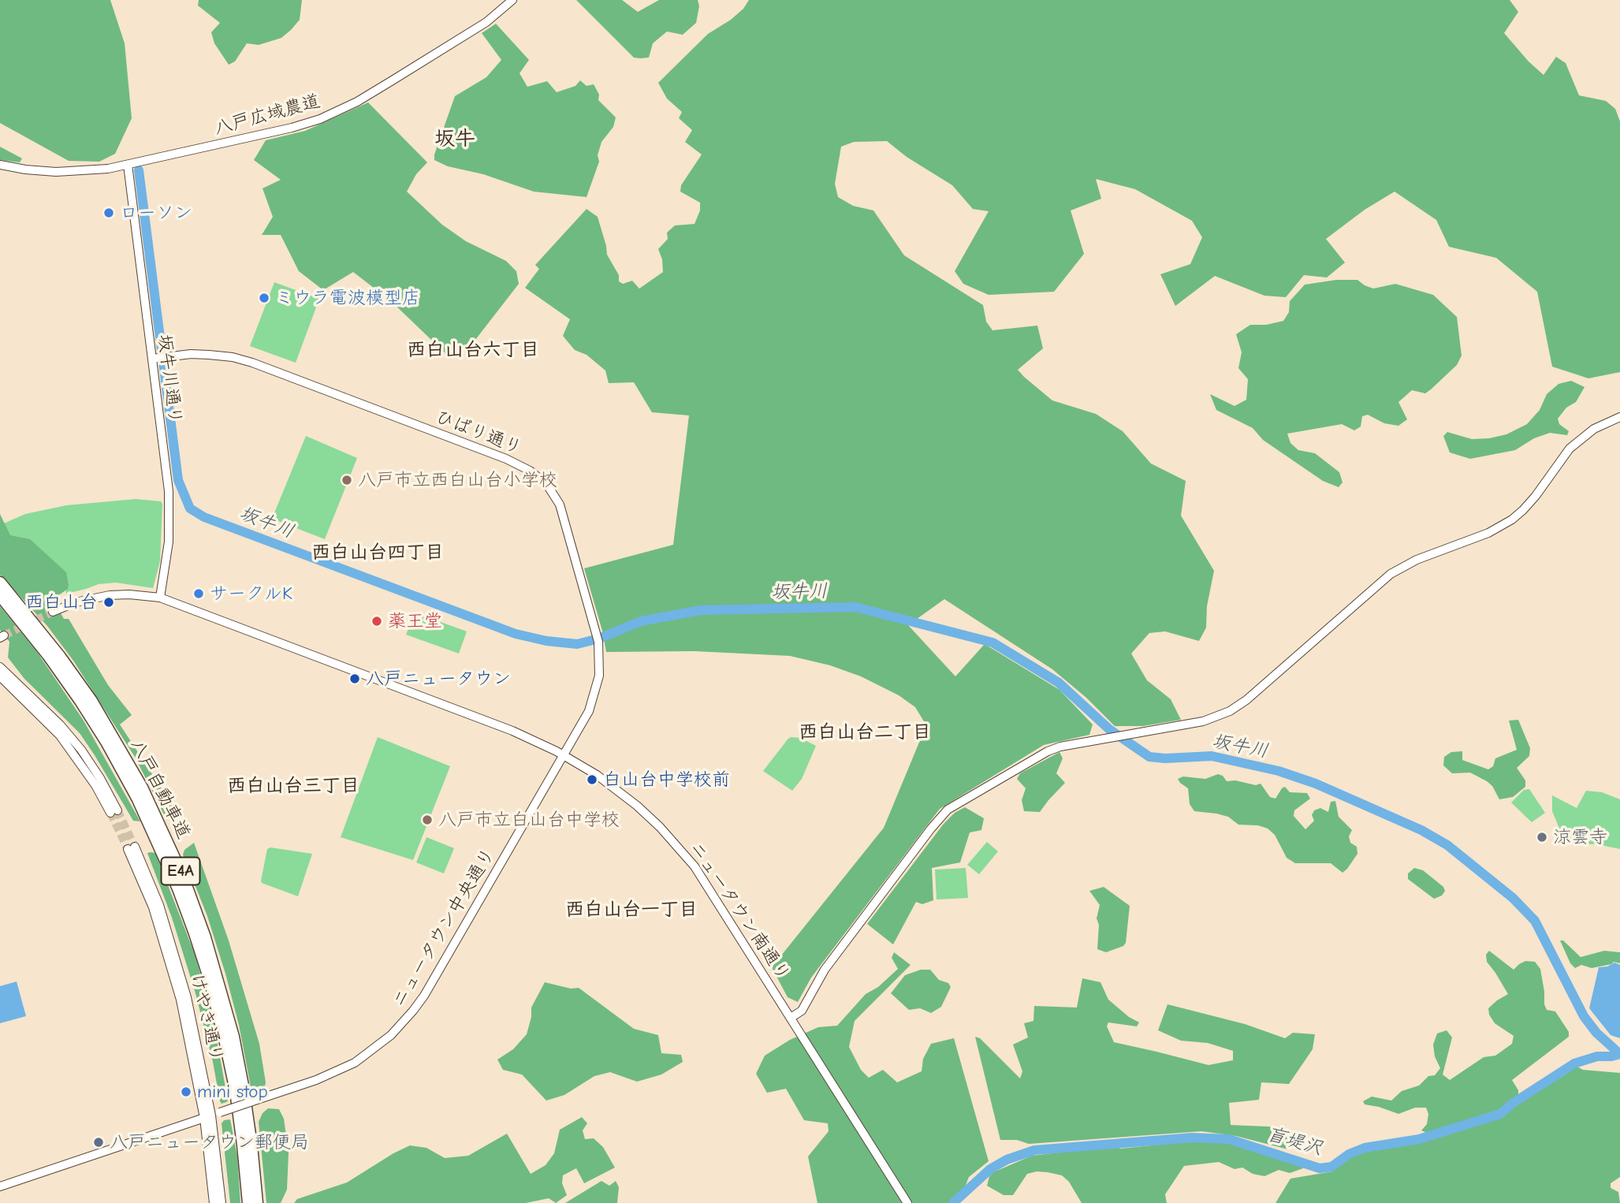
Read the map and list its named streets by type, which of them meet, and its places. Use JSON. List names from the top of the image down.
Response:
{
  "streets": {
    "highway": ["八戸自動車道", "E4A"],
    "street": [
      "八戸広域農道",
      "坂牛川通り",
      "ひばり通り",
      "ニュータウン南通り",
      "ニュータウン中央通り",
      "けやき通り"
    ]
  },
  "crossings": [
    ["八戸広域農道", "坂牛川通り"],
    ["坂牛川通り", "ひばり通り"],
    ["坂牛川通り", "ニュータウン南通り"],
    ["ひばり通り", "ニュータウン南通り"],
    ["ひばり通り", "ニュータウン中央通り"],
    ["ニュータウン南通り", "ニュータウン中央通り"],
    ["ニュータウン中央通り", "けやき通り"]
  ],
  "districts": [
    "坂牛",
    "西白山台六丁目",
    "西白山台四丁目",
    "西白山台二丁目",
    "西白山台三丁目",
    "西白山台一丁目"
  ],
  "water": ["坂牛川", "盲堤沢"],
  "places": [
    "ローソン",
    "ミウラ電波模型店",
    "八戸市立西白山台小学校",
    "サークルK",
    "西白山台",
    "薬王堂",
    "八戸ニュータウン",
    "白山台中学校前",
    "八戸市立白山台中学校",
    "涼雲寺",
    "mini stop",
    "八戸ニュータウン郵便局"
  ]
}
